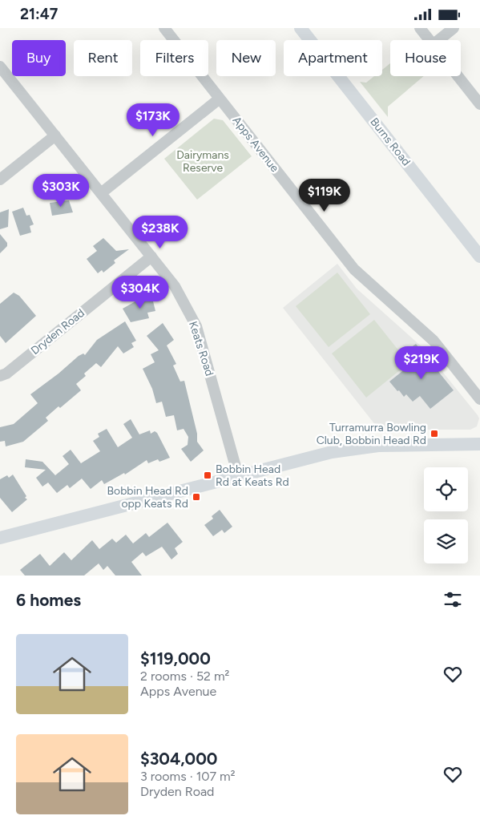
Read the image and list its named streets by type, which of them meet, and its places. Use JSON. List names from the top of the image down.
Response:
{
  "streets": {
    "main road": ["Burns Road"],
    "street": ["Apps Avenue", "Dryden Road", "Keats Road"]
  },
  "crossings": [
    ["Dryden Road", "Keats Road"]
  ],
  "parks": ["Dairymans Reserve"],
  "places": {
    "transit": ["Turramurra Bowling Club, Bobbin Head Rd", "Bobbin Head Rd at Keats Rd", "Bobbin Head Rd opp Keats Rd"]
  },
  "page": {
    "status": "21:47",
    "chip": [
      "Buy",
      "Rent",
      "Filters",
      "New",
      "Apartment",
      "House"
    ],
    "price": [
      "$173K",
      "$303K",
      "$119K",
      "$238K",
      "$304K",
      "$219K"
    ],
    "heading": "6 homes",
    "list": [
      {
        "name": "$119,000",
        "note": "2 rooms · 52 m² · Apps Avenue"
      },
      {
        "name": "$304,000",
        "note": "3 rooms · 107 m² · Dryden Road"
      }
    ]
  }
}
